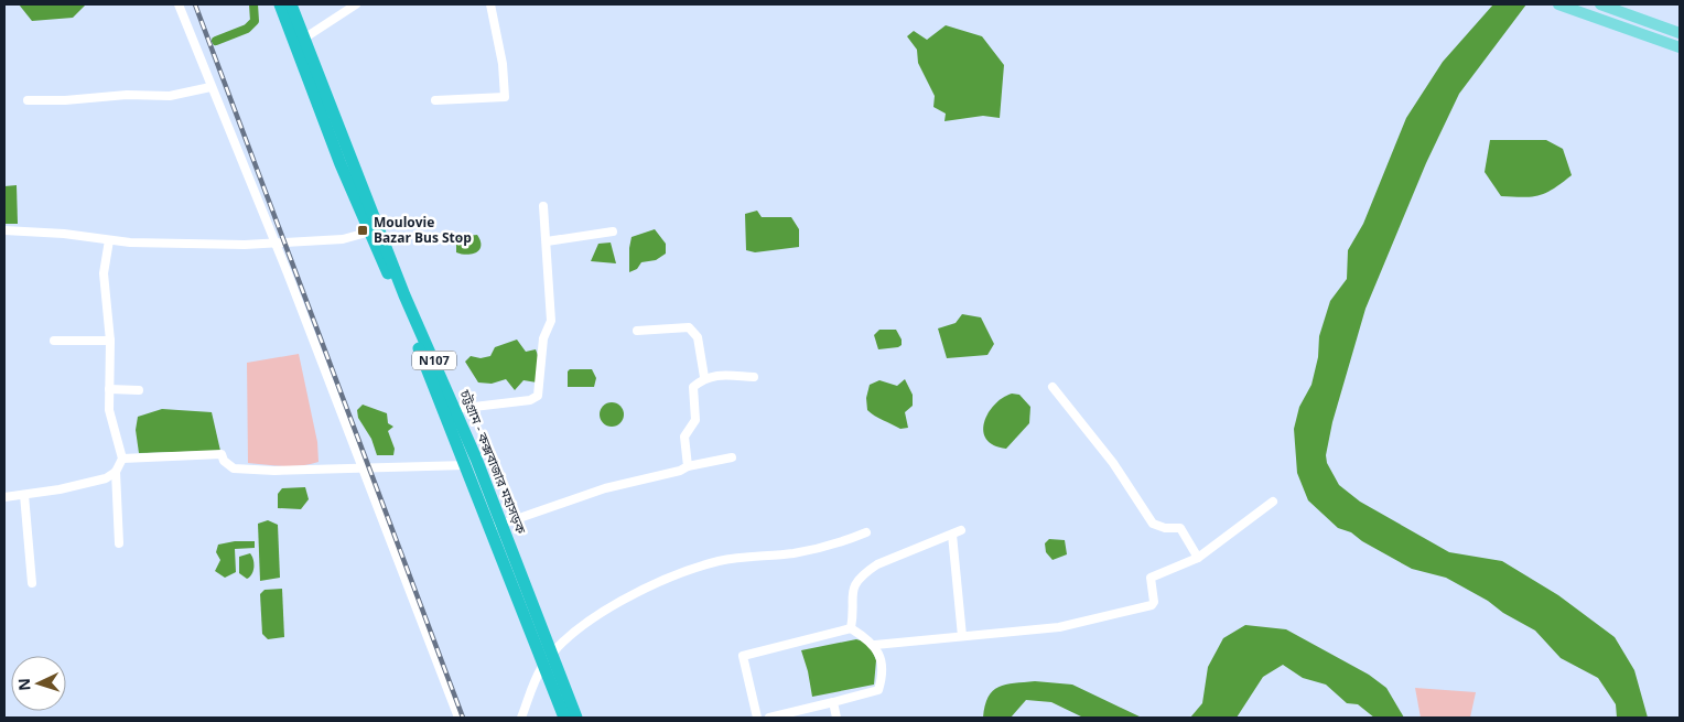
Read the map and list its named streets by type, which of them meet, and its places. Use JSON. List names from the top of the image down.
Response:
{
  "streets": {
    "highway": ["N107", "চট্টগ্রাম - কক্সবাজার মহাসড়ক"]
  },
  "places": {
    "transit": ["Moulovie Bazar Bus Stop"]
  },
  "north": "left"
}
